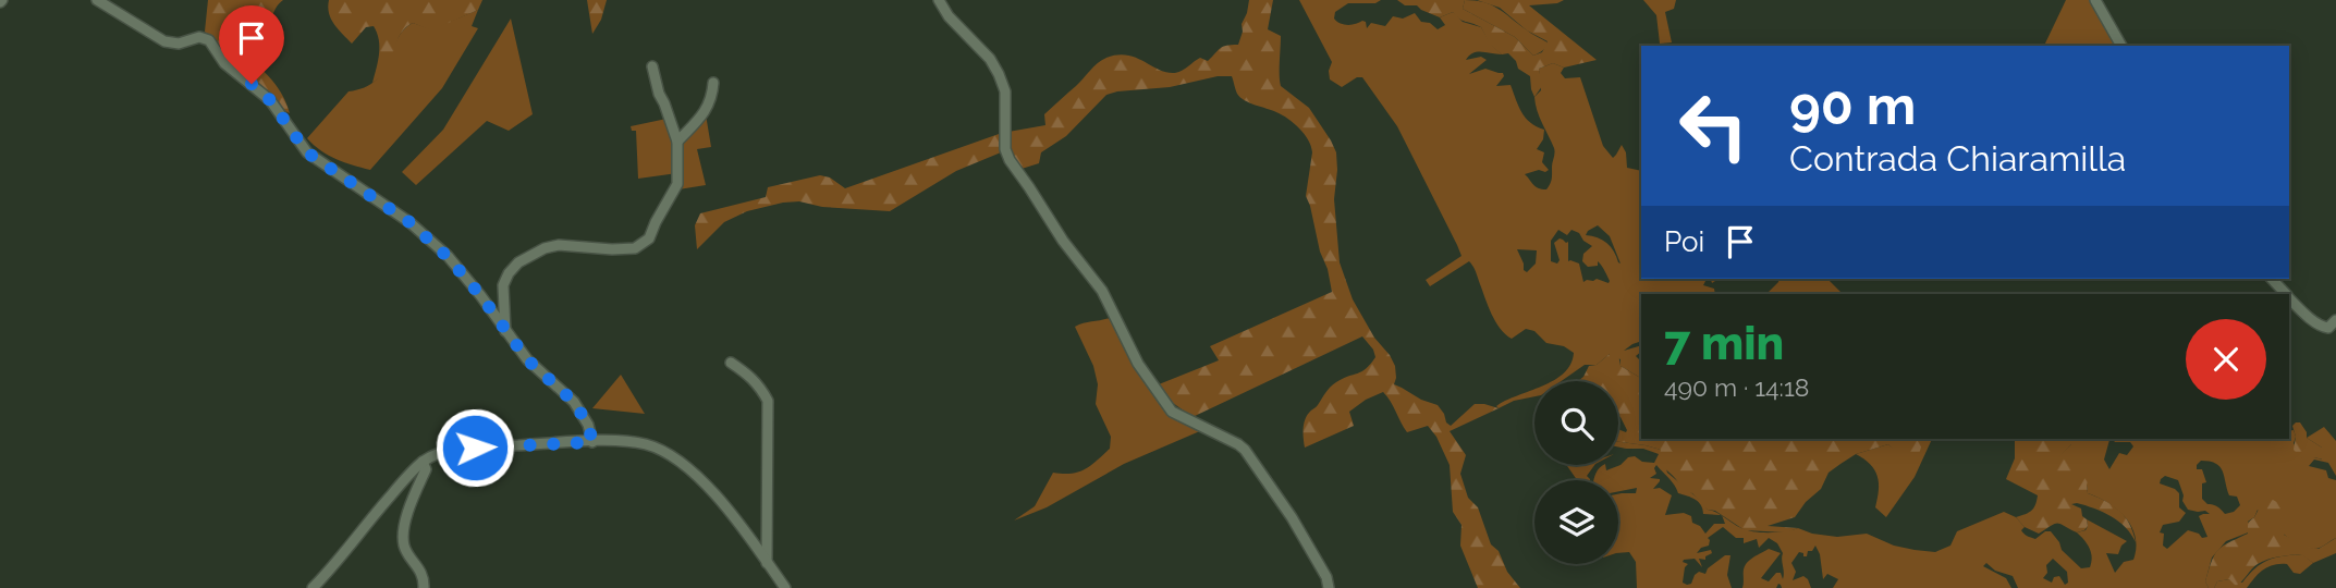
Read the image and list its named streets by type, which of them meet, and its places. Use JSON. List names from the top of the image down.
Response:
{
  "page": {
    "turn": ["90 m", "Contrada Chiaramilla"],
    "then": "Poi",
    "heading": ["7 min", "490 m · 14:18"]
  }
}
